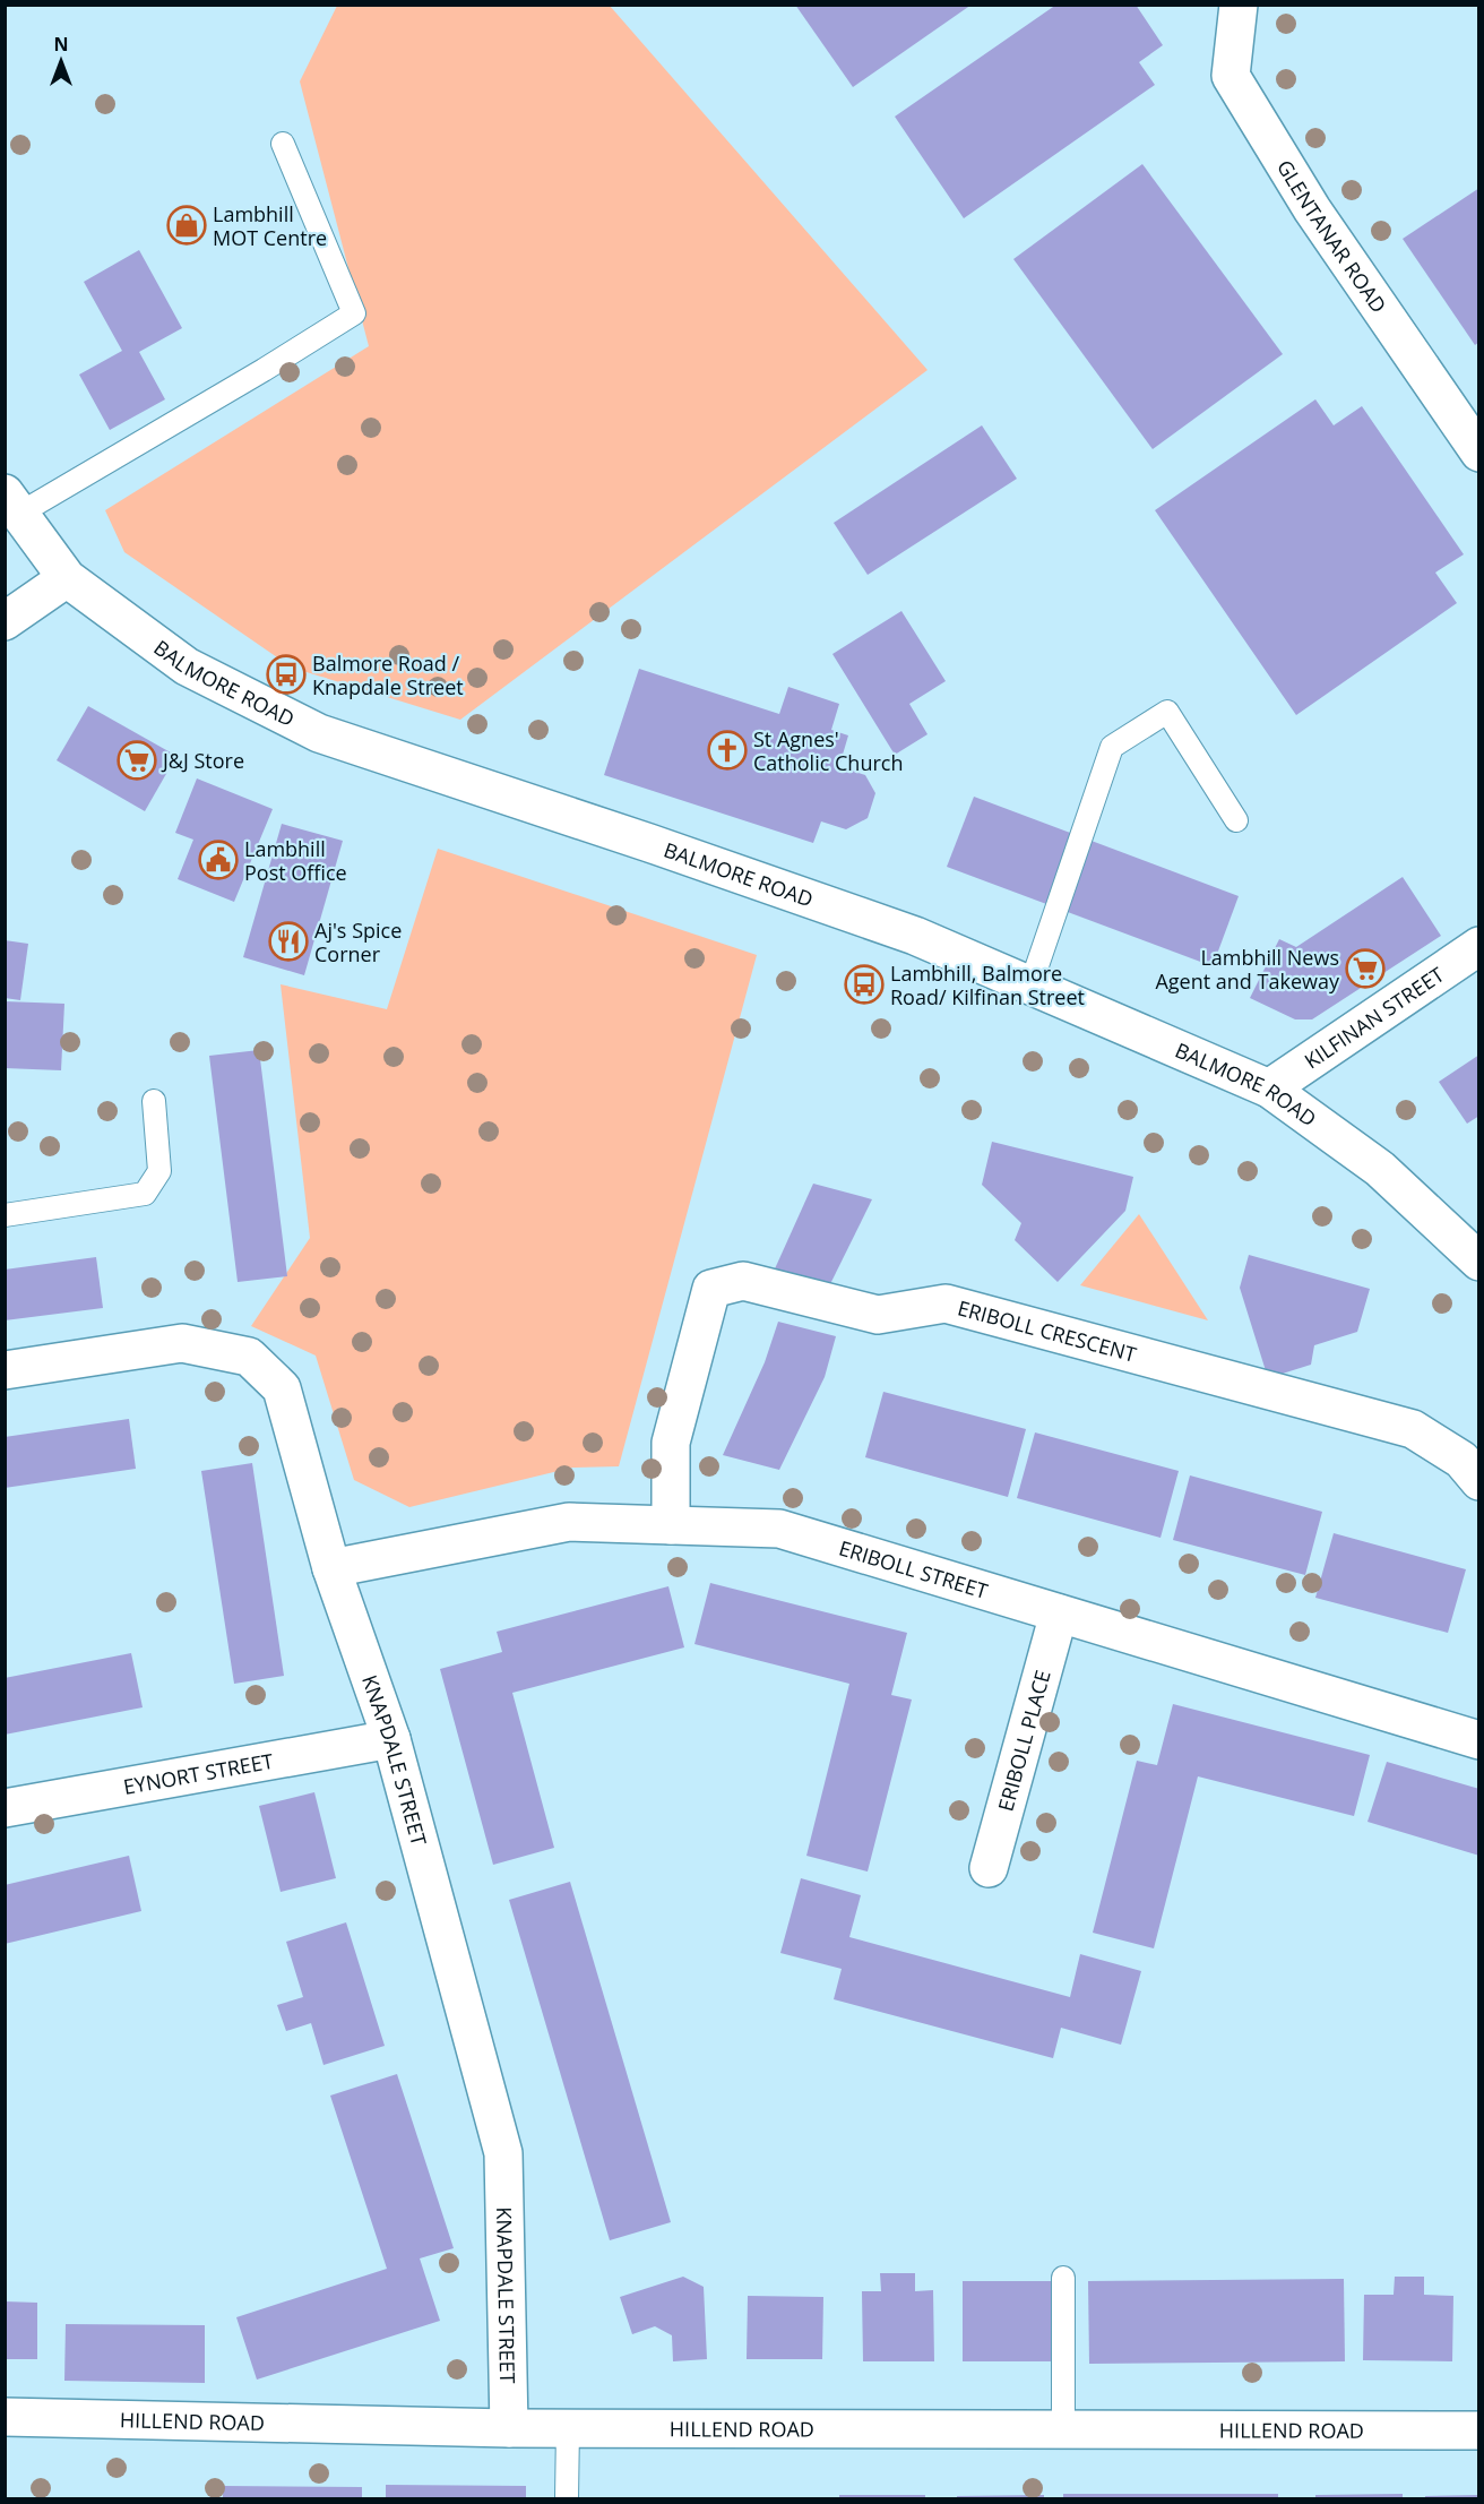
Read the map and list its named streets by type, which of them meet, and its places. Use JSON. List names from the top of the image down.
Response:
{
  "streets": {
    "street": [
      "GLENTANAR ROAD",
      "BALMORE ROAD",
      "KILFINAN STREET",
      "ERIBOLL CRESCENT",
      "ERIBOLL STREET",
      "ERIBOLL PLACE",
      "KNAPDALE STREET",
      "EYNORT STREET",
      "HILLEND ROAD"
    ]
  },
  "crossings": [
    ["BALMORE ROAD", "KILFINAN STREET"],
    ["ERIBOLL CRESCENT", "ERIBOLL STREET"],
    ["ERIBOLL STREET", "ERIBOLL PLACE"],
    ["ERIBOLL STREET", "KNAPDALE STREET"],
    ["KNAPDALE STREET", "EYNORT STREET"],
    ["KNAPDALE STREET", "HILLEND ROAD"]
  ],
  "places": {
    "shop": ["Lambhill MOT Centre"],
    "bus stop": ["Balmore Road / Knapdale Street", "Lambhill, Balmore Road/ Kilfinan Street"],
    "church": ["St Agnes' Catholic Church"],
    "supermarket": ["J&J Store", "Lambhill News Agent and Takeway"],
    "public building": ["Lambhill Post Office"],
    "restaurant": ["Aj's Spice Corner"]
  },
  "north": "top"
}
